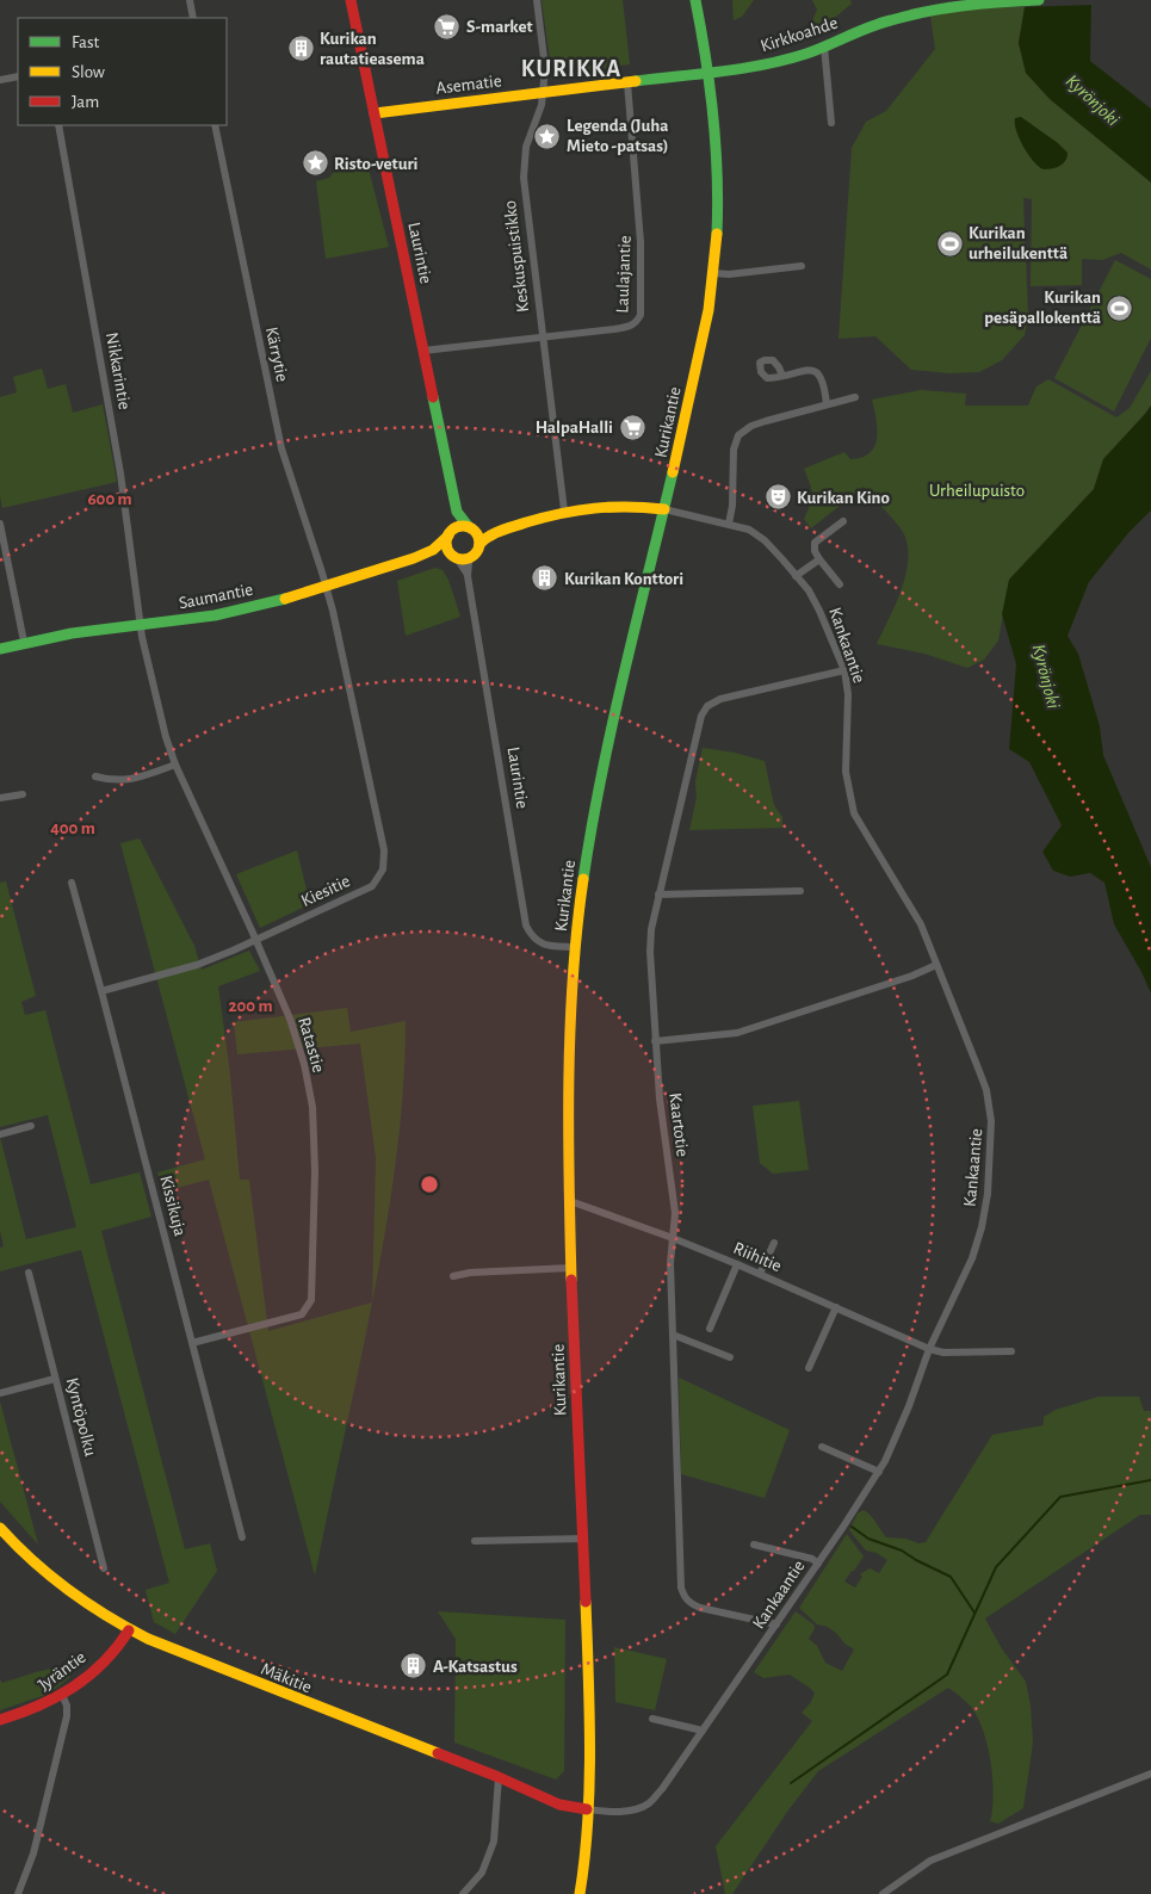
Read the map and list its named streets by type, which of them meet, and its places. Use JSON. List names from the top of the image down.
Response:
{
  "streets": {
    "street": [
      "Kirkkoahde",
      "Asematie",
      "Laurintie",
      "Keskuspuistikko",
      "Laulajantie",
      "Kärrytie",
      "Nikkarintie",
      "Kurikantie",
      "Saumantie",
      "Kankaantie",
      "Kiesitie",
      "Ratastie",
      "Kaartotie",
      "Kissikuja",
      "Riihitie",
      "Kyntöpolku",
      "Jyräntie",
      "Mäkitie"
    ]
  },
  "crossings": [
    ["Kirkkoahde", "Asematie"],
    ["Kirkkoahde", "Kurikantie"],
    ["Asematie", "Laurintie"],
    ["Asematie", "Keskuspuistikko"],
    ["Asematie", "Laulajantie"],
    ["Asematie", "Kurikantie"],
    ["Laurintie", "Laulajantie"],
    ["Laurintie", "Kurikantie"],
    ["Laurintie", "Saumantie"],
    ["Keskuspuistikko", "Laulajantie"],
    ["Kärrytie", "Saumantie"],
    ["Kärrytie", "Kiesitie"],
    ["Nikkarintie", "Saumantie"],
    ["Nikkarintie", "Ratastie"],
    ["Kurikantie", "Kankaantie"],
    ["Kurikantie", "Riihitie"],
    ["Kurikantie", "Mäkitie"],
    ["Saumantie", "Kiesitie"],
    ["Saumantie", "Ratastie"],
    ["Kankaantie", "Kaartotie"],
    ["Kankaantie", "Riihitie"],
    ["Kankaantie", "Mäkitie"],
    ["Kiesitie", "Ratastie"],
    ["Kiesitie", "Kissikuja"],
    ["Ratastie", "Kissikuja"],
    ["Kaartotie", "Riihitie"],
    ["Jyräntie", "Mäkitie"]
  ],
  "districts": ["KURIKKA"],
  "water": ["Kyrönjoki"],
  "parks": ["Urheilupuisto"],
  "places": {
    "supermarket": ["S-market", "HalpaHalli"],
    "building": ["Kurikan rautatieasema", "Kurikan Konttori", "A-Katsastus"],
    "place": ["Legenda (Juha Mieto -patsas)", "Risto-veturi"],
    "sports": ["Kurikan urheilukenttä", "Kurikan pesäpallokenttä"],
    "theatre": ["Kurikan Kino"]
  },
  "legend": ["Fast", "Slow", "Jam"],
  "rings": ["600 m", "400 m", "200 m"]
}
